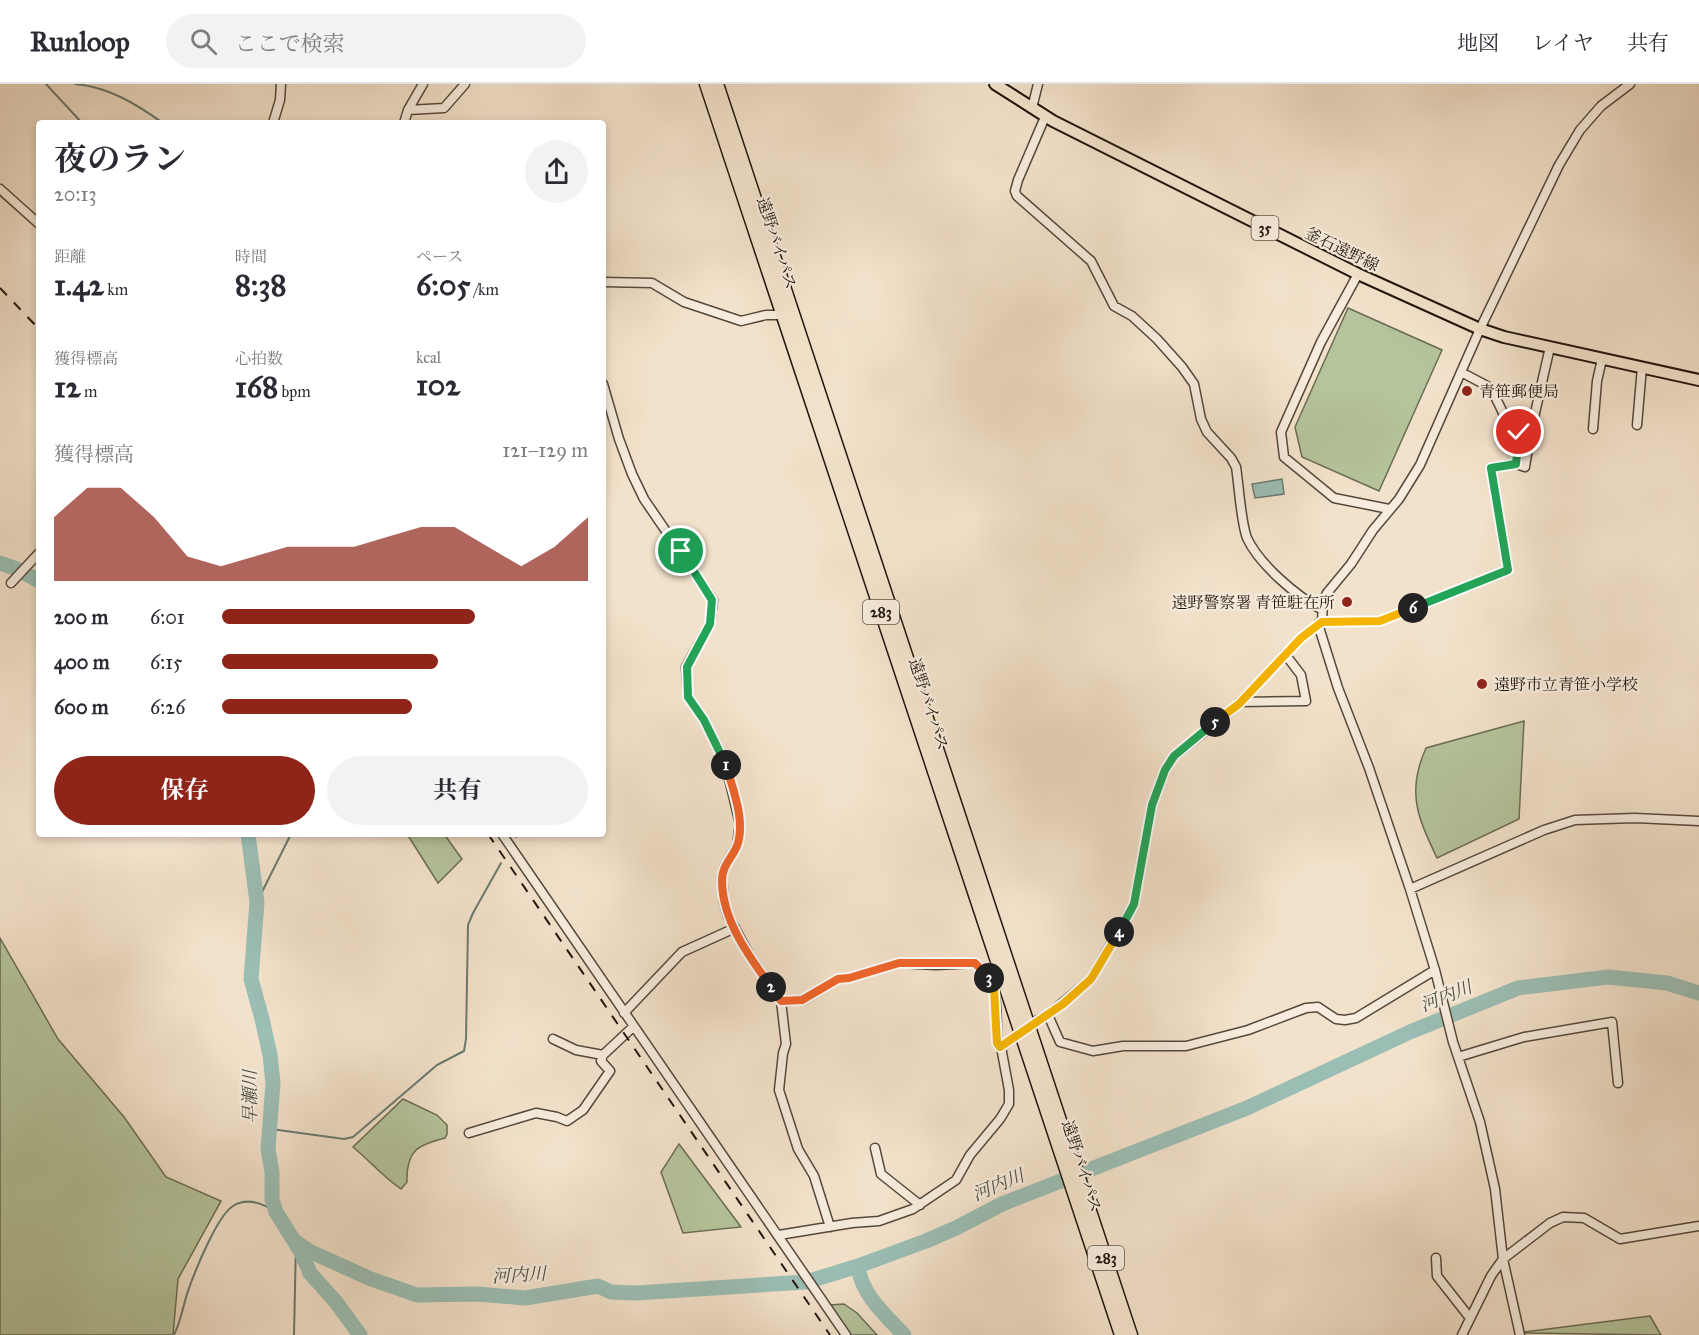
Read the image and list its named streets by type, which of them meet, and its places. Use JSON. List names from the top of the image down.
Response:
{
  "streets": {
    "highway": ["遠野バイパス", "283"],
    "main road": ["35", "釜石遠野線"]
  },
  "water": ["河内川", "早瀬川"],
  "places": ["青笹郵便局", "遠野警察署 青笹駐在所", "遠野市立青笹小学校"],
  "page": {
    "header": "Runloop",
    "search": "ここで検索",
    "nav": ["地図", "レイヤ", "共有"],
    "heading": ["夜のラン", "20:13"],
    "stats": [
      ["距離", "1.42 km"],
      ["時間", "8:38"],
      ["ペース", "6:05 /km"],
      ["獲得標高", "12 m"],
      ["心拍数", "168 bpm"],
      ["kcal", "102"]
    ],
    "chart": ["獲得標高", "121–129 m"],
    "pins": [
      "6",
      "5",
      "1",
      "4",
      "3",
      "2"
    ],
    "list": [
      {
        "name": "200 m",
        "note": "6:01"
      },
      {
        "name": "400 m",
        "note": "6:15"
      },
      {
        "name": "600 m",
        "note": "6:26"
      }
    ],
    "buttons": ["保存", "共有"]
  }
}
